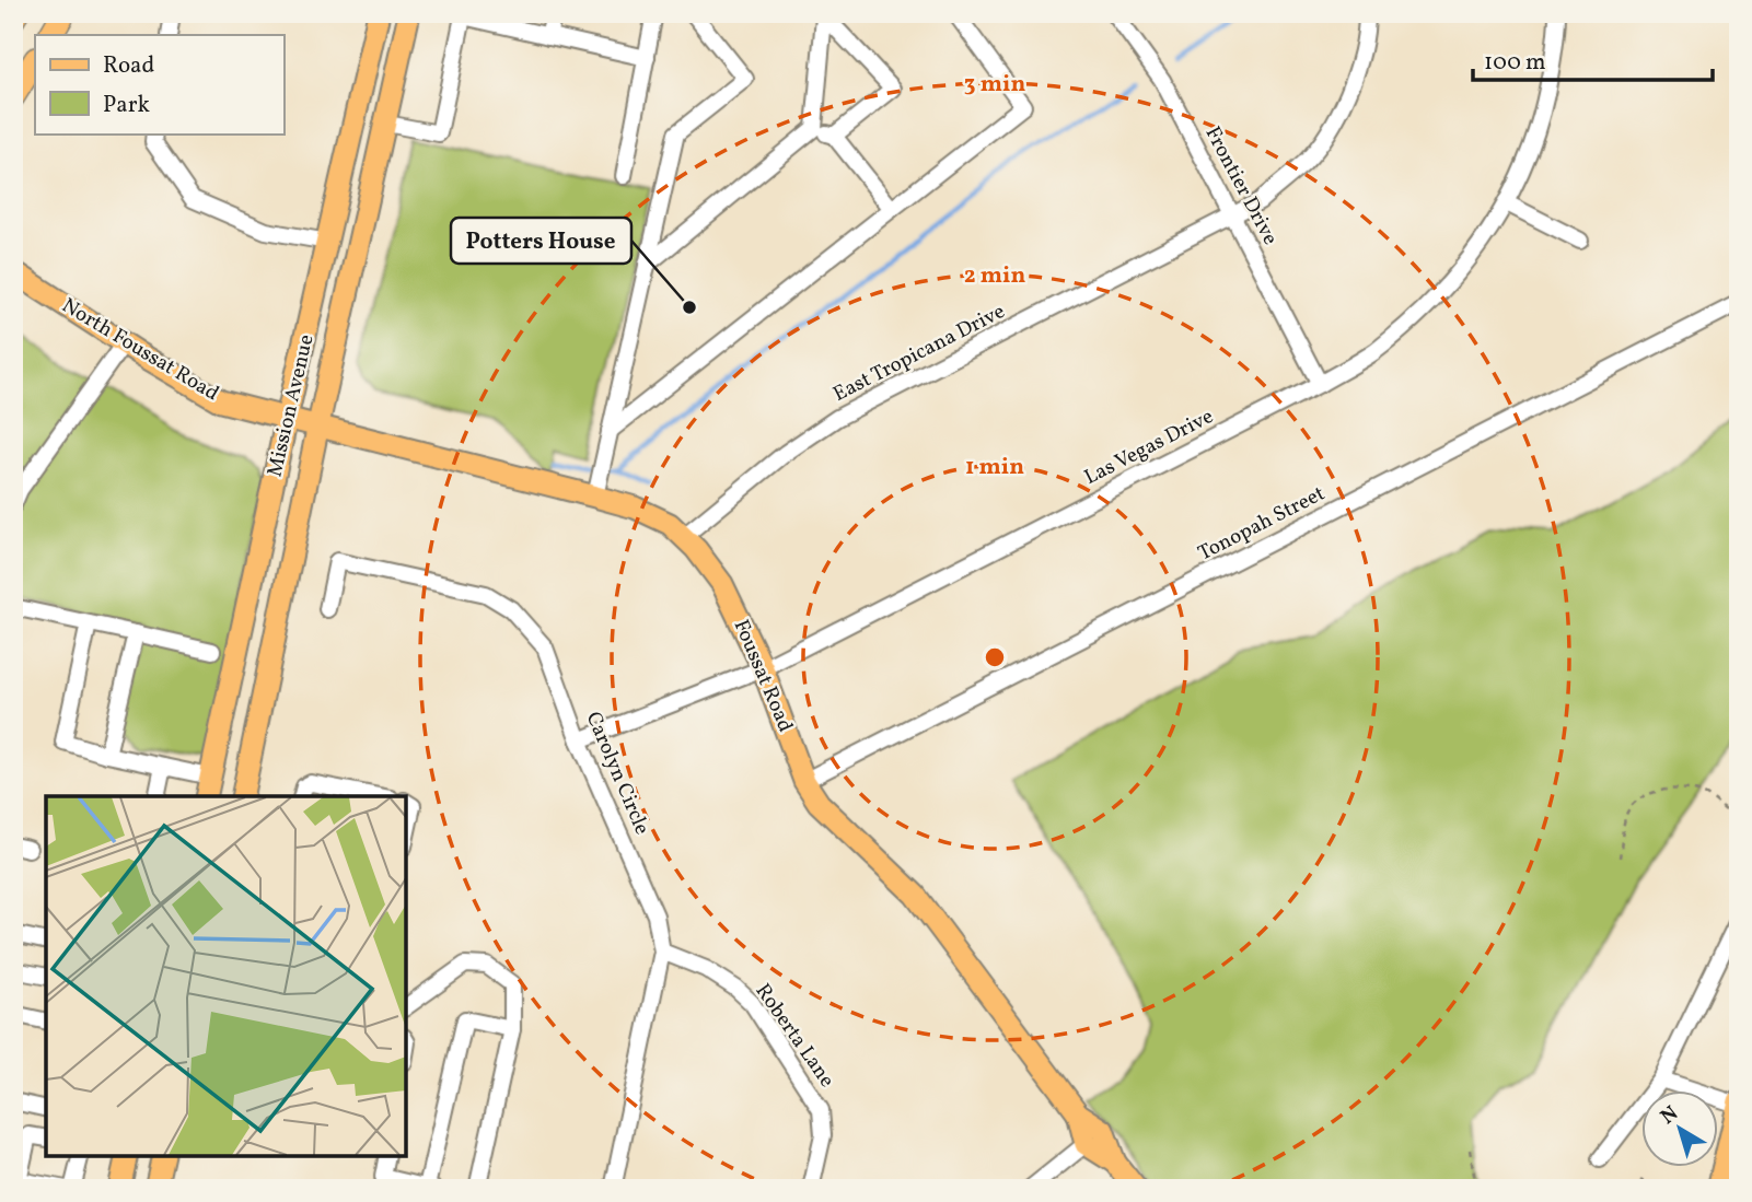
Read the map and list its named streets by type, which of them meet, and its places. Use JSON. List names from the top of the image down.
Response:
{
  "streets": {
    "main road": ["North Foussat Road", "Mission Avenue", "Foussat Road"],
    "street": [
      "Frontier Drive",
      "East Tropicana Drive",
      "Las Vegas Drive",
      "Tonopah Street",
      "Carolyn Circle",
      "Roberta Lane"
    ]
  },
  "crossings": [
    ["Frontier Drive", "East Tropicana Drive"],
    ["Frontier Drive", "Las Vegas Drive"],
    ["North Foussat Road", "Mission Avenue"],
    ["North Foussat Road", "Foussat Road"],
    ["East Tropicana Drive", "Foussat Road"],
    ["Mission Avenue", "Foussat Road"],
    ["Las Vegas Drive", "Foussat Road"],
    ["Las Vegas Drive", "Carolyn Circle"],
    ["Tonopah Street", "Foussat Road"],
    ["Carolyn Circle", "Roberta Lane"]
  ],
  "places": ["Potters House"],
  "legend": ["Road", "Park"],
  "scale_bar": "100 m",
  "north": "top left",
  "rings": ["3 min", "2 min", "1 min"]
}
